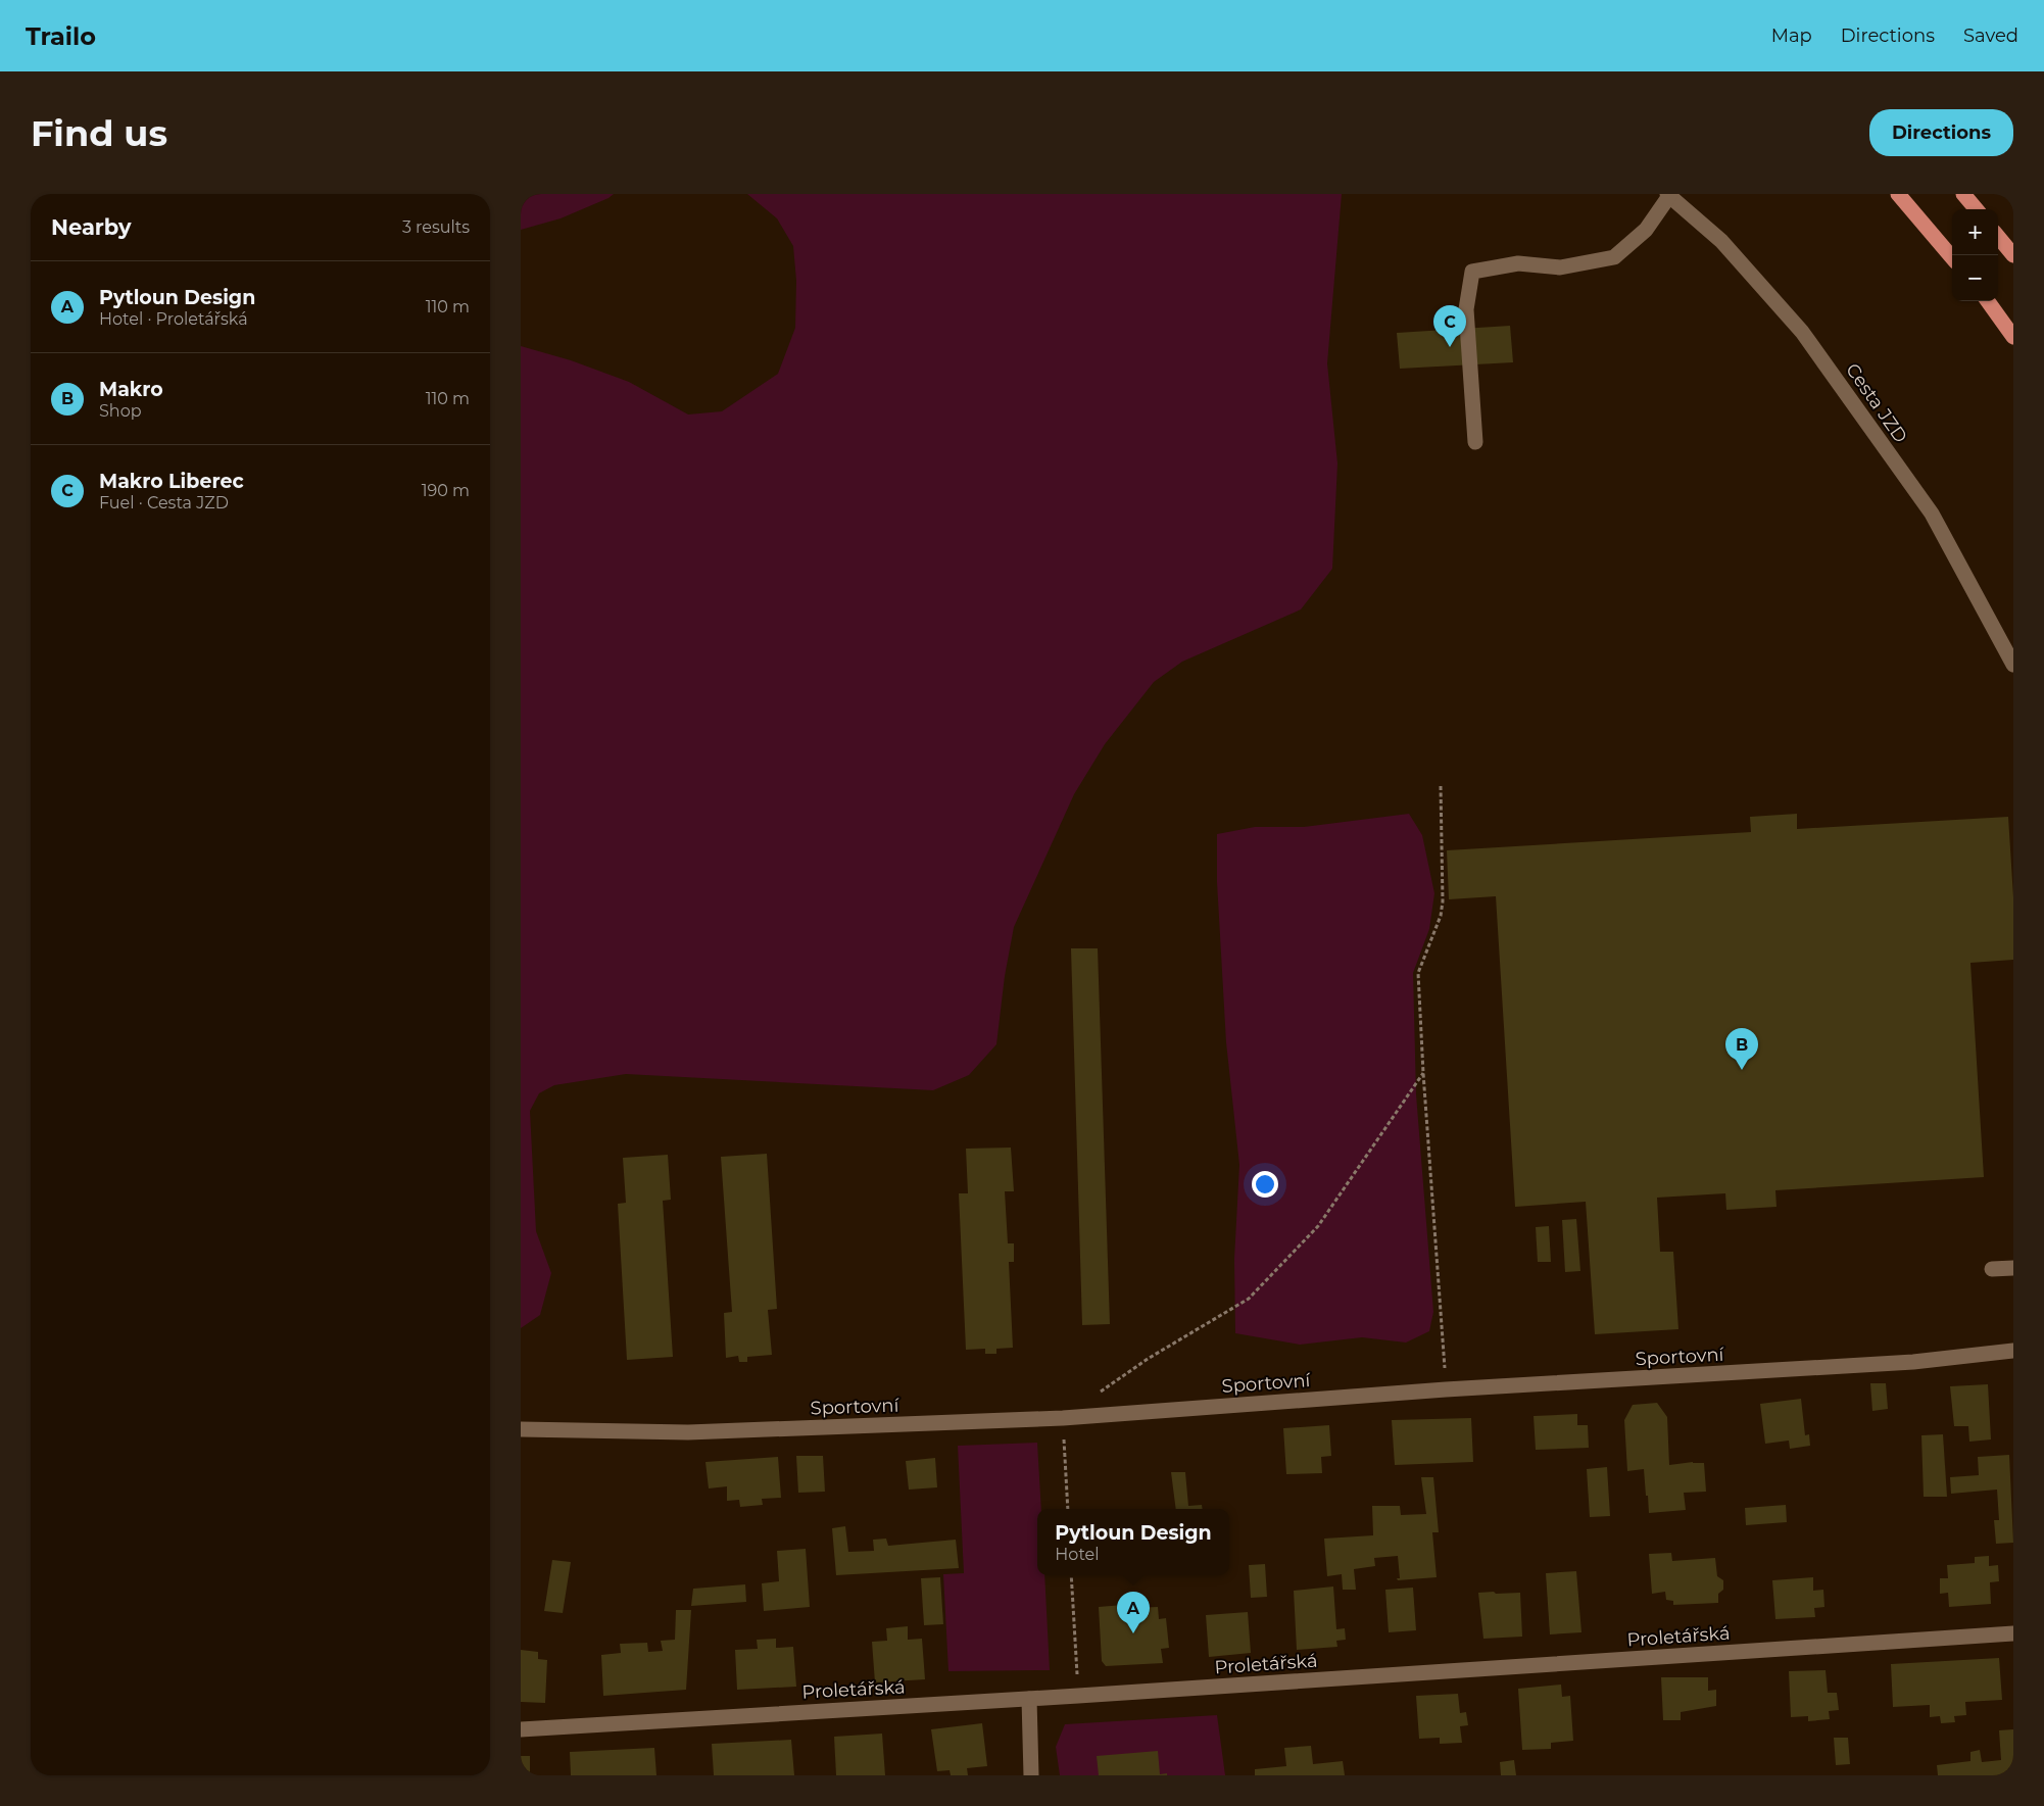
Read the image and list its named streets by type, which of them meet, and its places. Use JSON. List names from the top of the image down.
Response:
{
  "streets": {
    "street": ["Cesta JZD", "Sportovní", "Proletářská"]
  },
  "page": {
    "header": "Trailo",
    "nav": ["Map", "Directions", "Saved"],
    "buttons": "Directions",
    "title": "Find us",
    "heading": ["Nearby", "3 results"],
    "map_buttons": ["+", "−"],
    "list": [
      {
        "mark": "A",
        "name": "Pytloun Design",
        "note": "Hotel · Proletářská",
        "value": "110 m"
      },
      {
        "mark": "B",
        "name": "Makro",
        "note": "Shop",
        "value": "110 m"
      },
      {
        "mark": "C",
        "name": "Makro Liberec",
        "note": "Fuel · Cesta JZD",
        "value": "190 m"
      }
    ],
    "pins": ["C", "B", "A"],
    "popup": ["Pytloun Design", "Hotel"]
  }
}
